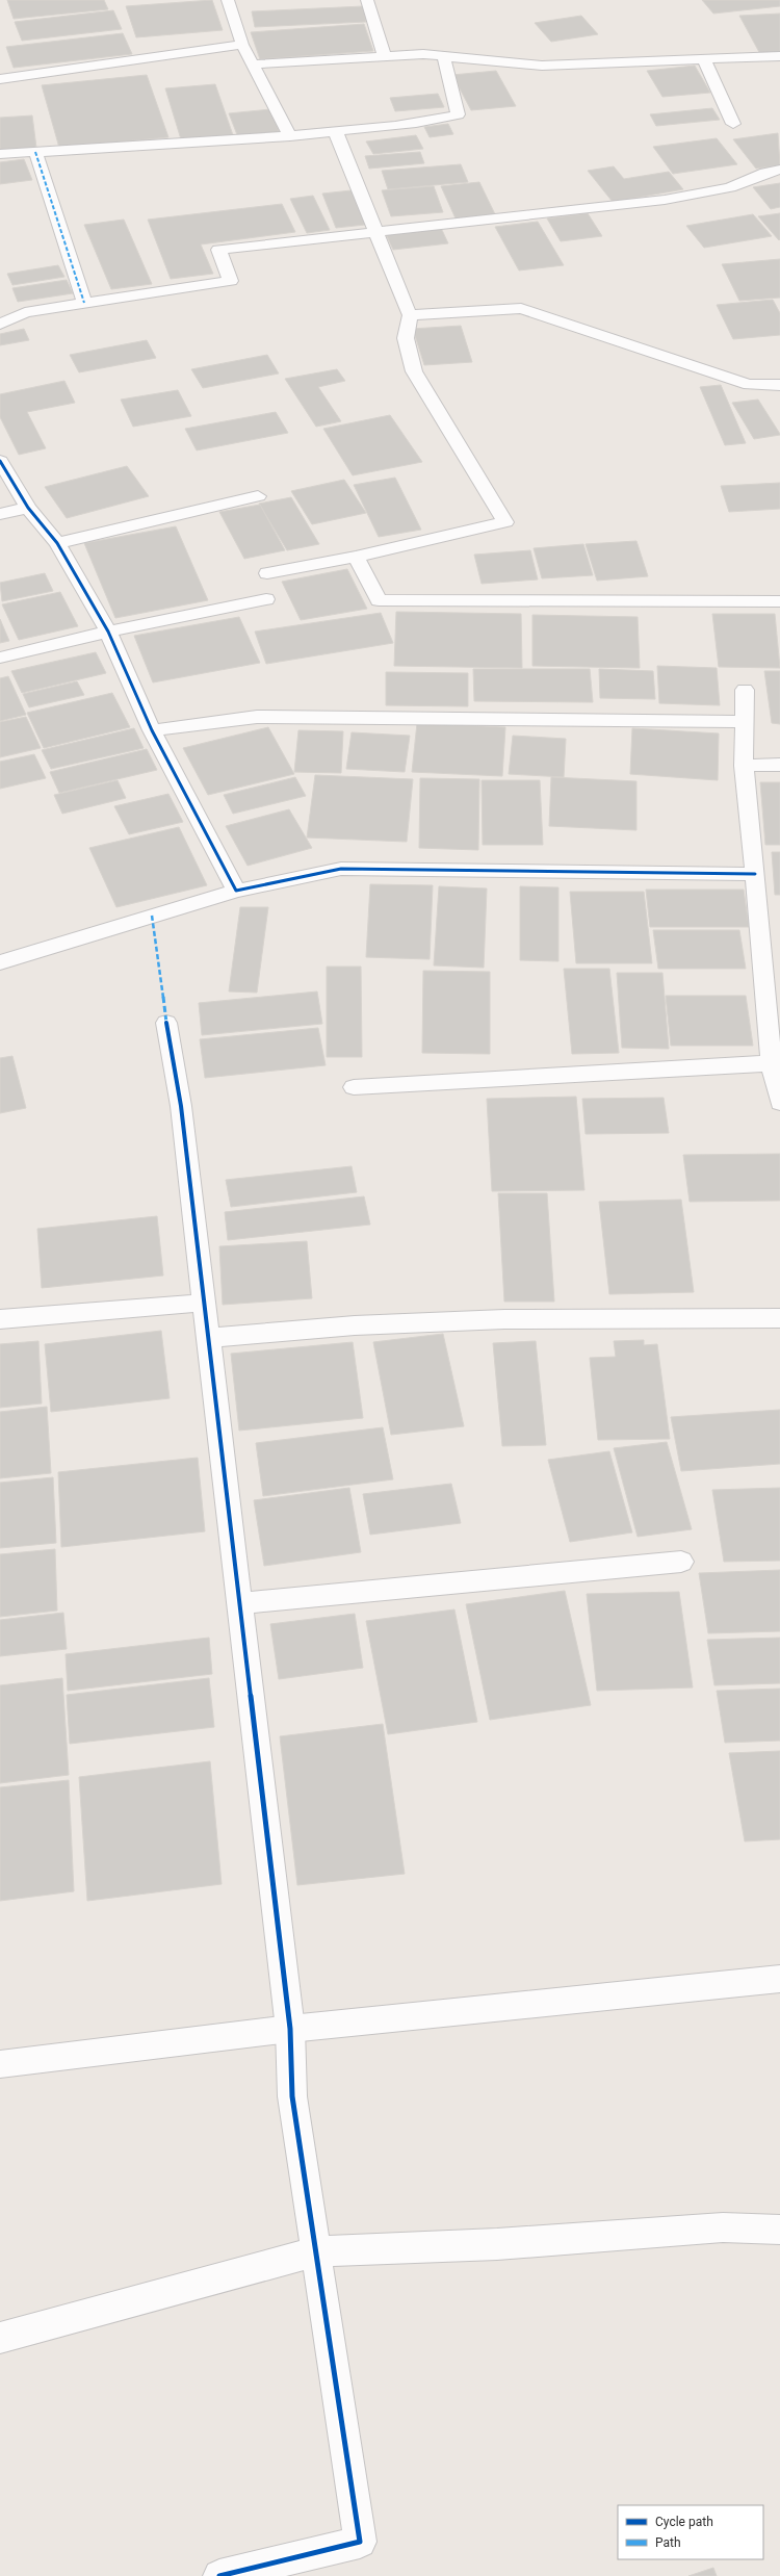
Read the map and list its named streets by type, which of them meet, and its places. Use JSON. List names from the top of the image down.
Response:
{
  "legend": ["Cycle path", "Path"]
}
